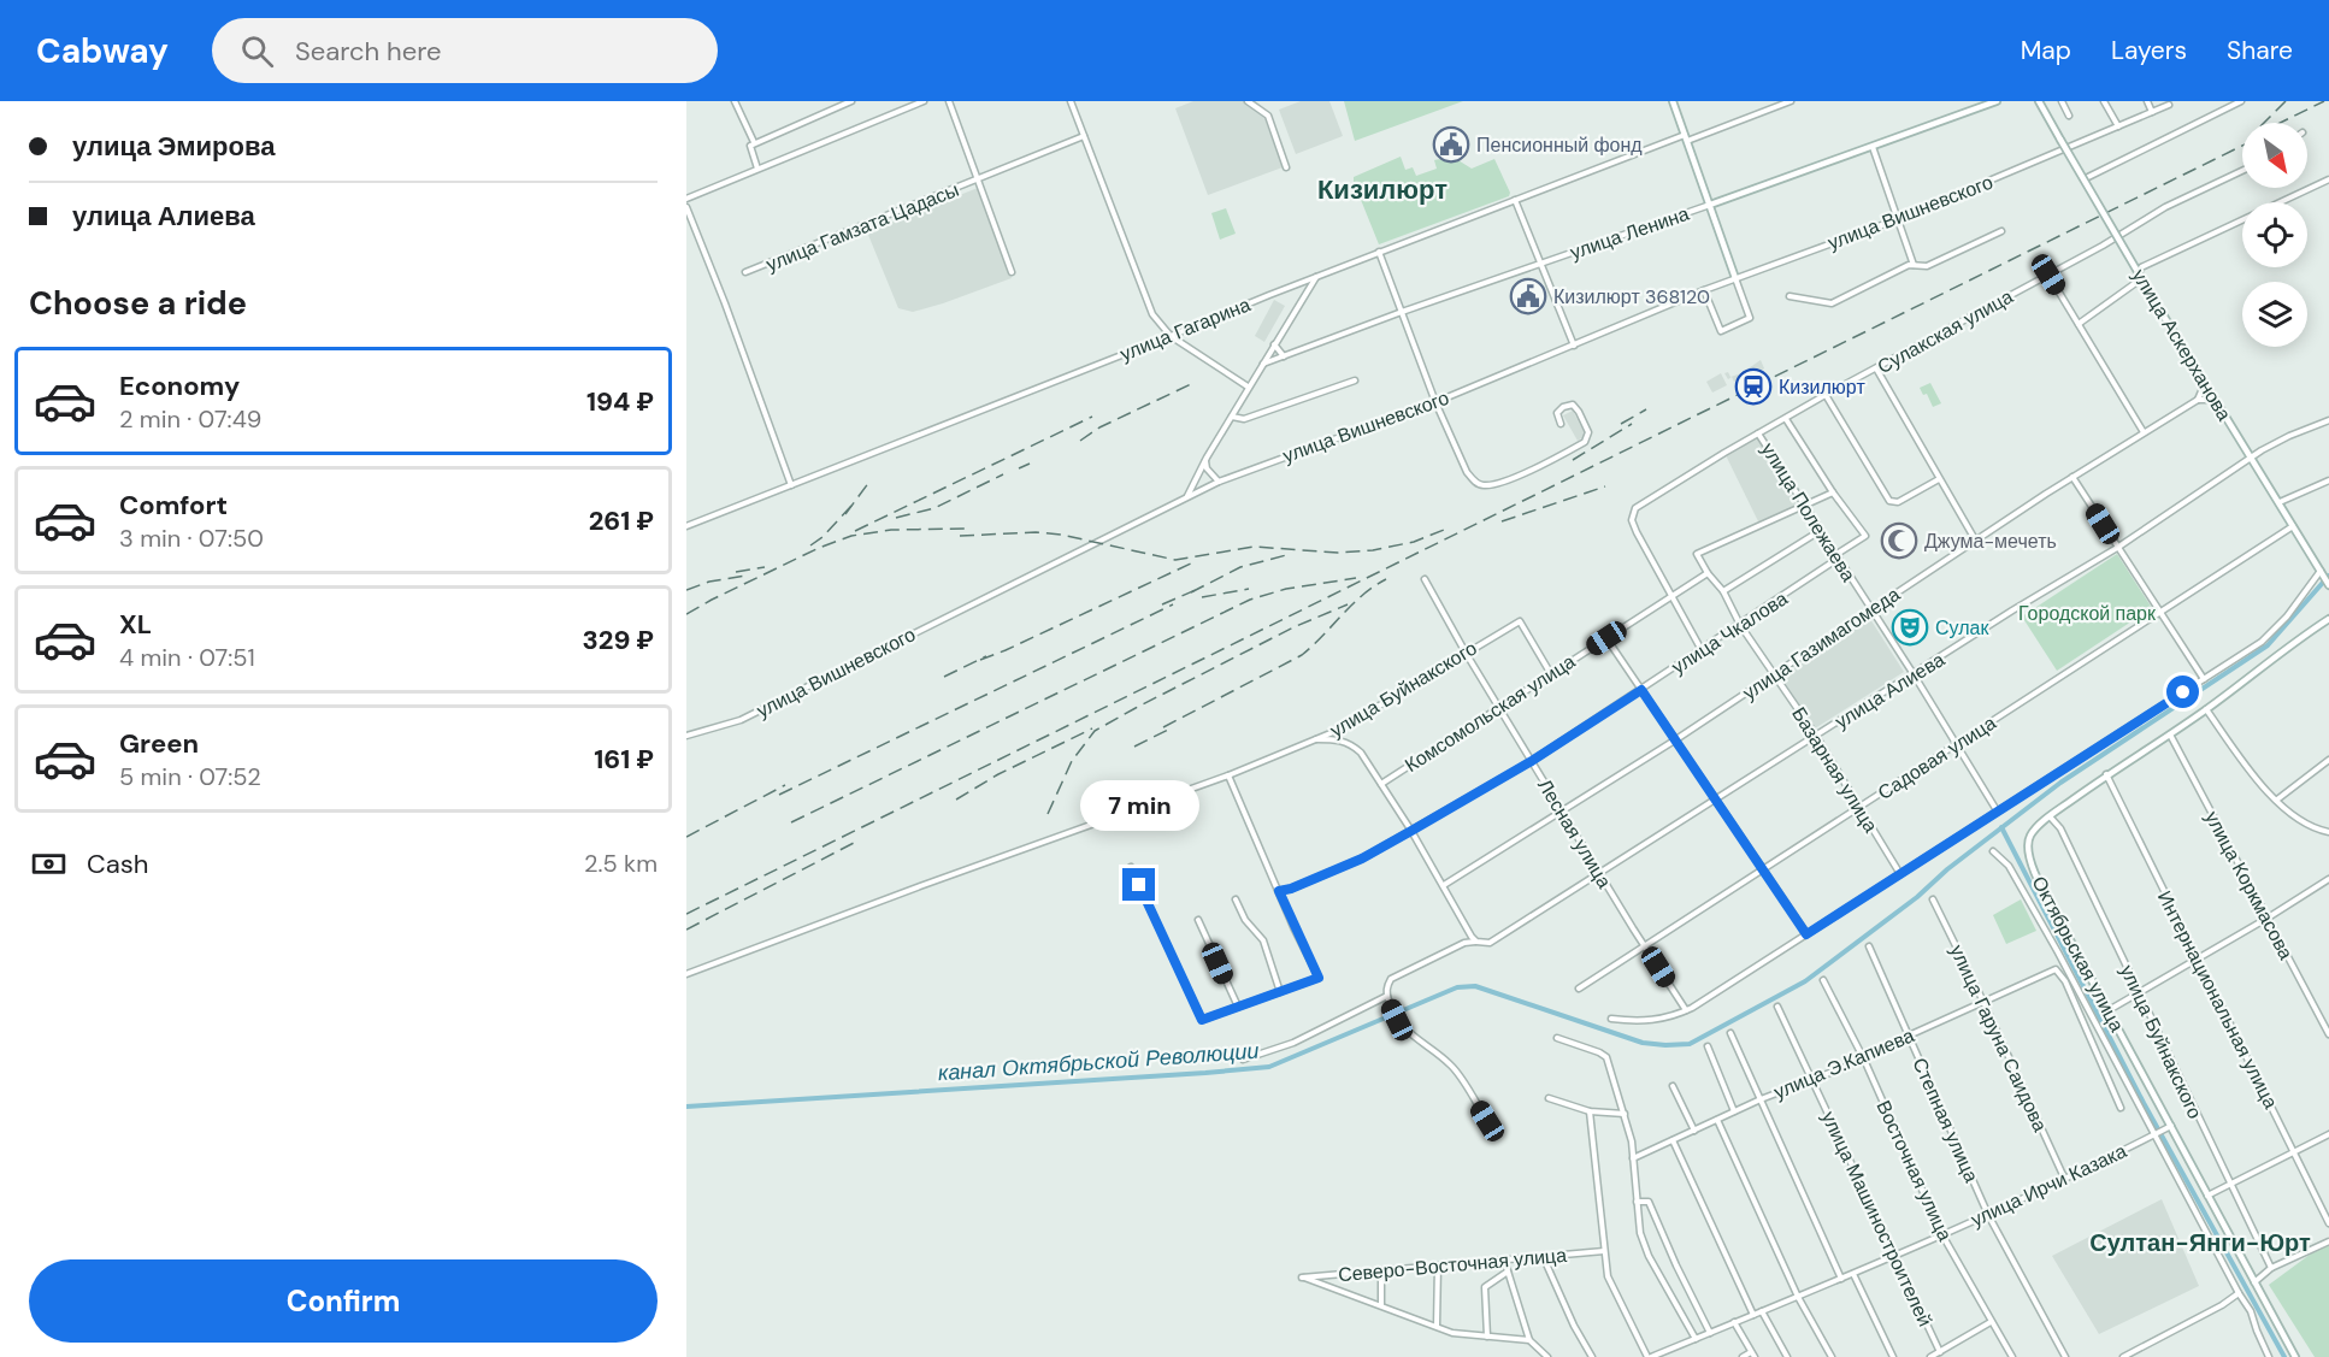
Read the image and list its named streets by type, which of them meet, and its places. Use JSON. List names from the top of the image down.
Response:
{
  "streets": {
    "street": [
      "улица Вишневского",
      "улица Гамзата Цадасы",
      "улица Ленина",
      "улица Гагарина",
      "Сулакская улица",
      "улица Аскерханова",
      "улица Полежаева",
      "улица Чкалова",
      "улица Газимагомеда",
      "улица Буйнакского",
      "улица Алиева",
      "Комсомольская улица",
      "Садовая улица",
      "Базарная улица",
      "Лесная улица",
      "улица Коркмасова",
      "Октябрьская улица",
      "Интернациональная улица",
      "улица Гаруна Саидова",
      "улица Э.Капиева",
      "Степная улица",
      "Восточная улица",
      "улица Ирчи Казака",
      "улица Машиностроителей",
      "Северо-Восточная улица"
    ]
  },
  "crossings": [
    ["Сулакская улица", "улица Полежаева"],
    ["Сулакская улица", "Комсомольская улица"],
    ["улица Аскерханова", "улица Алиева"],
    ["улица Аскерханова", "Садовая улица"],
    ["улица Полежаева", "улица Чкалова"],
    ["улица Полежаева", "улица Газимагомеда"],
    ["улица Полежаева", "улица Алиева"],
    ["улица Полежаева", "Садовая улица"],
    ["улица Чкалова", "Базарная улица"],
    ["улица Чкалова", "Лесная улица"],
    ["улица Газимагомеда", "Базарная улица"],
    ["улица Газимагомеда", "Лесная улица"],
    ["улица Буйнакского", "Комсомольская улица"],
    ["улица Буйнакского", "Лесная улица"],
    ["улица Буйнакского", "Октябрьская улица"],
    ["улица Алиева", "Базарная улица"],
    ["улица Алиева", "Лесная улица"],
    ["Комсомольская улица", "Лесная улица"],
    ["Садовая улица", "Базарная улица"],
    ["Садовая улица", "Лесная улица"],
    ["улица Коркмасова", "Октябрьская улица"],
    ["Октябрьская улица", "Интернациональная улица"],
    ["Октябрьская улица", "улица Ирчи Казака"],
    ["улица Гаруна Саидова", "улица Э.Капиева"],
    ["улица Гаруна Саидова", "улица Ирчи Казака"],
    ["улица Э.Капиева", "Степная улица"],
    ["улица Э.Капиева", "Восточная улица"],
    ["улица Э.Капиева", "улица Машиностроителей"],
    ["Степная улица", "улица Ирчи Казака"],
    ["Восточная улица", "улица Ирчи Казака"],
    ["улица Ирчи Казака", "улица Машиностроителей"]
  ],
  "districts": ["Кизилюрт", "Султан-Янги-Юрт"],
  "water": ["канал Октябрьской Революции"],
  "parks": ["Городской парк"],
  "places": {
    "public building": ["Пенсионный фонд", "Кизилюрт 368120"],
    "station": ["Кизилюрт"],
    "mosque": ["Джума-мечеть"],
    "theatre": ["Сулак"]
  },
  "north": "bottom right",
  "page": {
    "header": "Cabway",
    "search": "Search here",
    "nav": ["Map", "Layers", "Share"],
    "banner": ["улица Эмирова", "улица Алиева"],
    "heading": "Choose a ride",
    "list": [
      {
        "name": "Economy",
        "note": "2 min · 07:49",
        "value": "194 ₽"
      },
      {
        "name": "Comfort",
        "note": "3 min · 07:50",
        "value": "261 ₽"
      },
      {
        "name": "XL",
        "note": "4 min · 07:51",
        "value": "329 ₽"
      },
      {
        "name": "Green",
        "note": "5 min · 07:52",
        "value": "161 ₽"
      }
    ],
    "bubble": "7 min",
    "pay": ["Cash", "2.5 km"],
    "buttons": "Confirm"
  }
}
